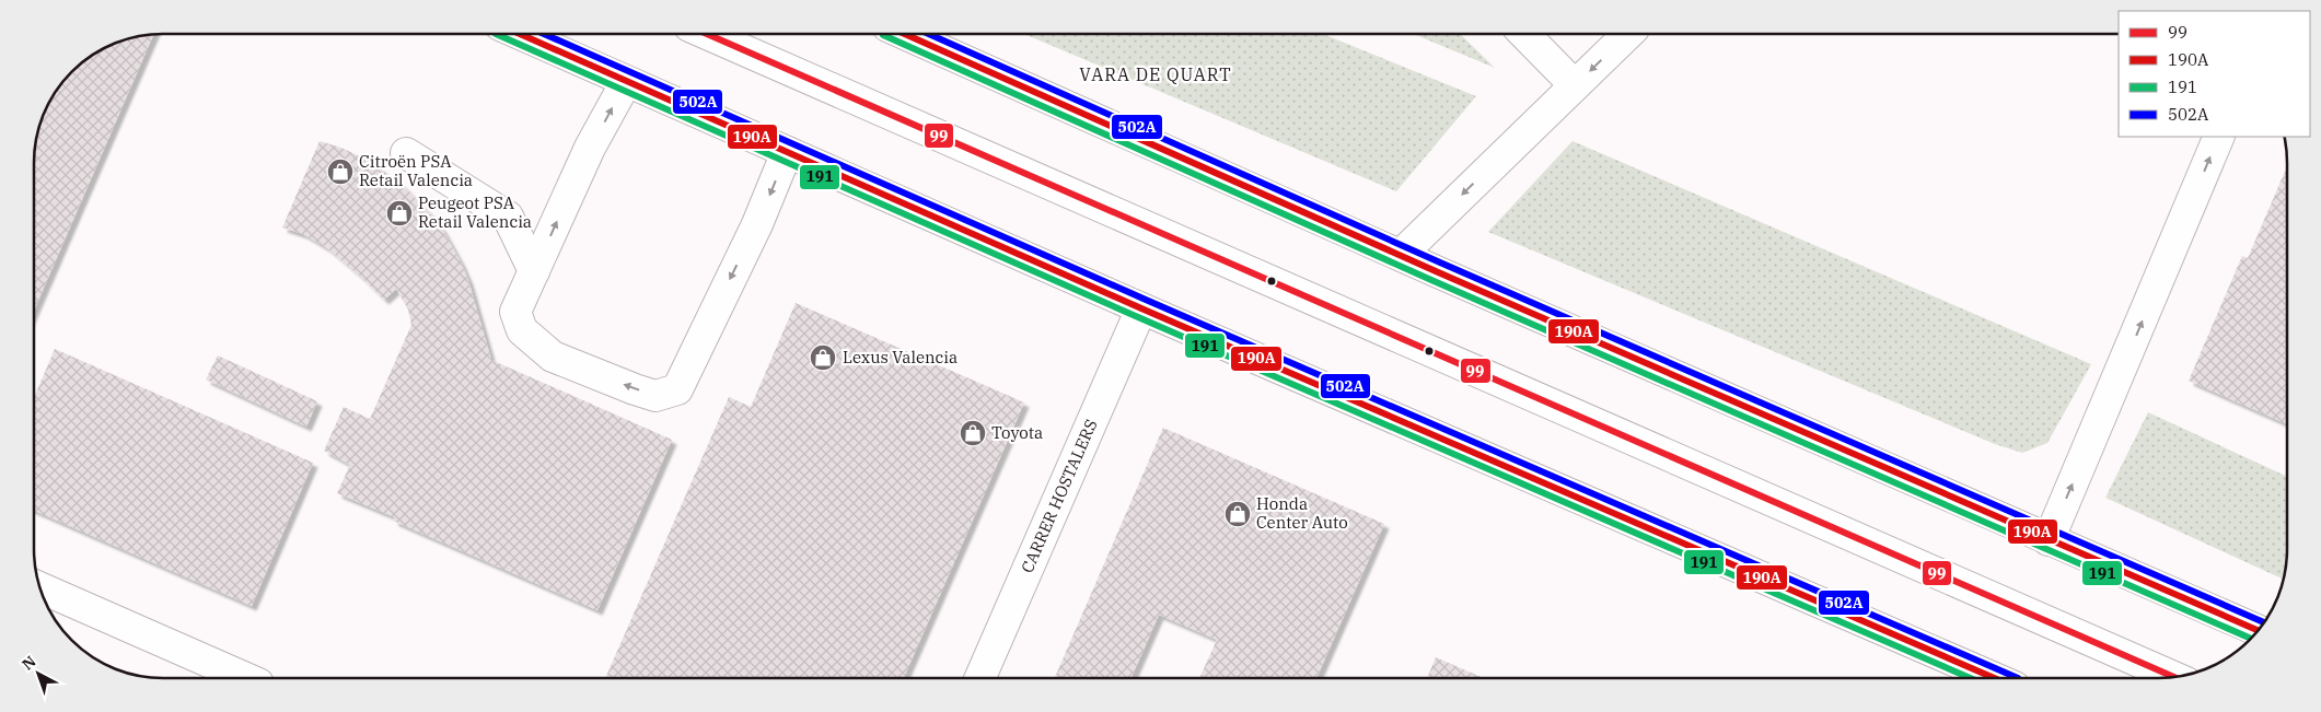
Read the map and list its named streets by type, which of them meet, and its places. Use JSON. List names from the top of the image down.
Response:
{
  "streets": {
    "main road": ["CARRER HOSTALERS"]
  },
  "districts": ["VARA DE QUART"],
  "places": {
    "shop": [
      "Citroën PSA Retail Valencia",
      "Peugeot PSA Retail Valencia",
      "Lexus Valencia",
      "Toyota",
      "Honda Center Auto"
    ]
  },
  "lines": [
    "transit line 99",
    "transit line 190A",
    "transit line 191",
    "transit line 502A"
  ],
  "legend": [
    "99",
    "190A",
    "191",
    "502A"
  ],
  "north": "top left"
}
